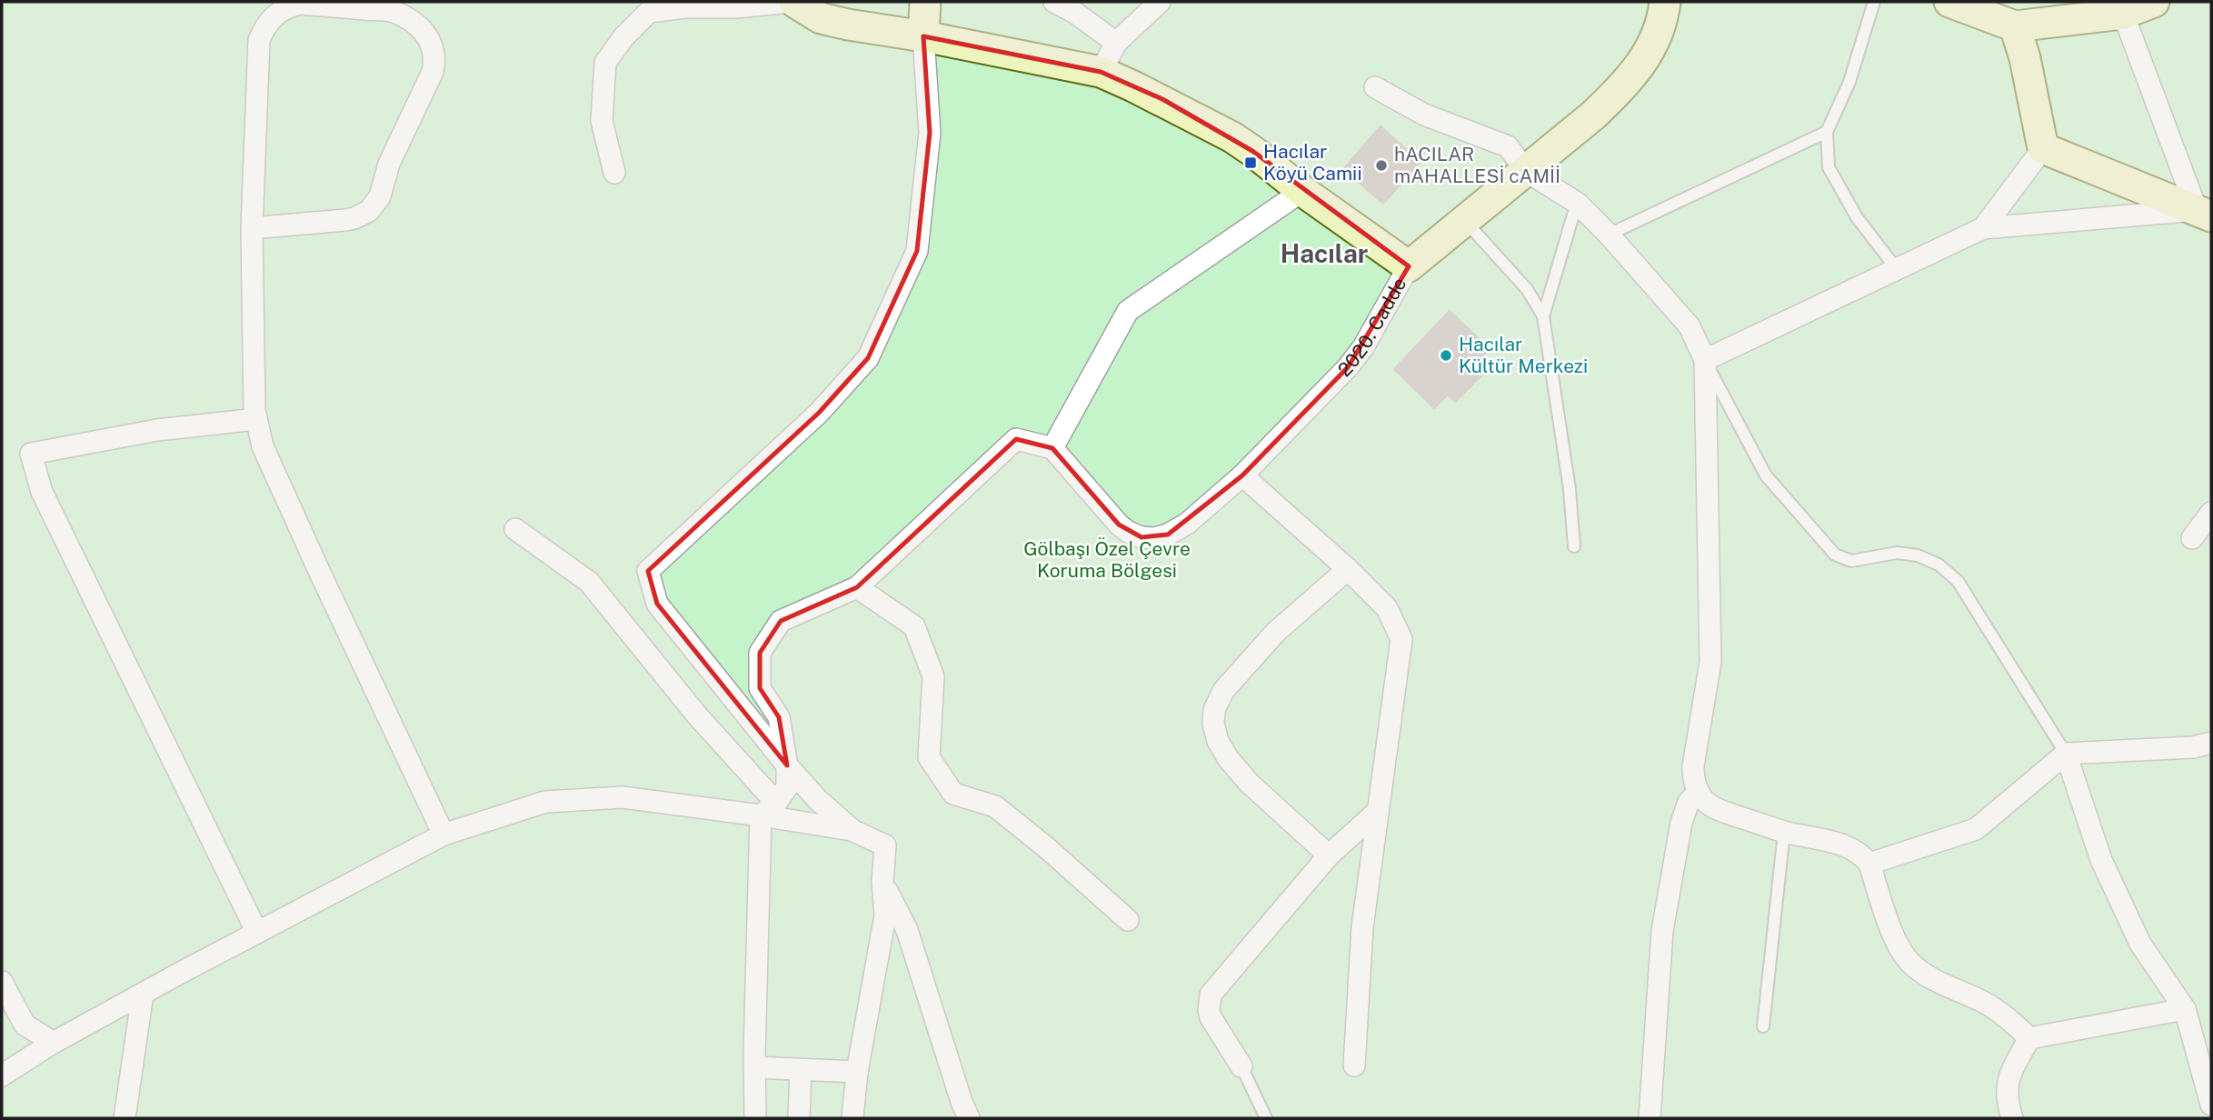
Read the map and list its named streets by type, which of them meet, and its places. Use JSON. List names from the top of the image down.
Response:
{
  "streets": {
    "street": ["2020. Cadde"]
  },
  "districts": ["Hacılar"],
  "parks": ["Gölbaşı Özel Çevre Koruma Bölgesi"],
  "places": {
    "transit": ["Hacılar Köyü Camii"],
    "other": ["hACILAR mAHALLESİ cAMİİ", "Hacılar Kültür Merkezi"]
  }
}
